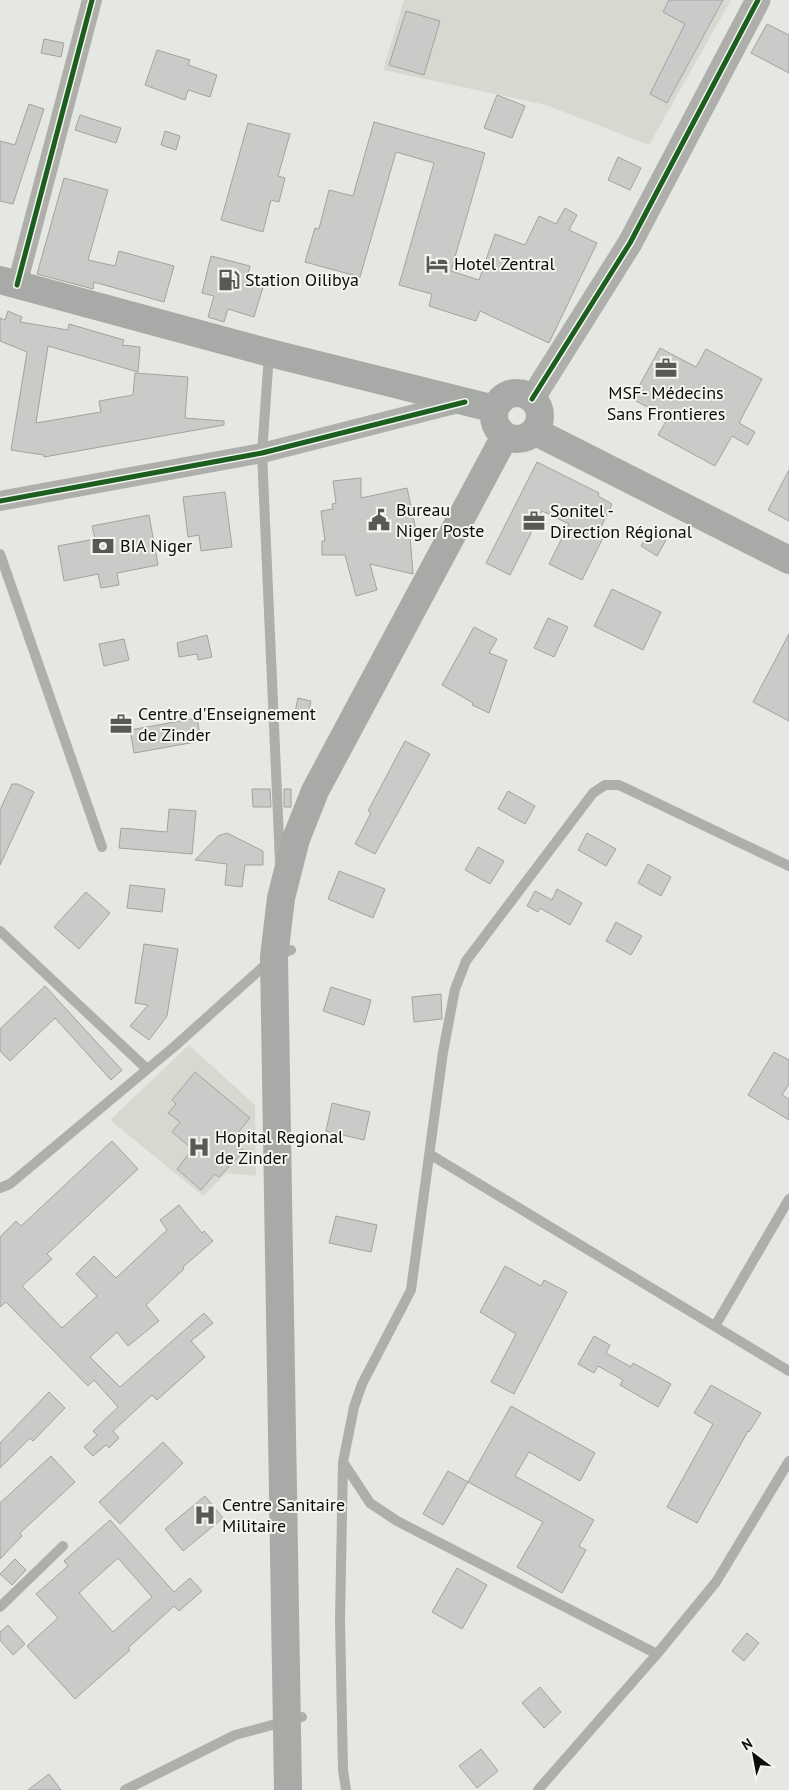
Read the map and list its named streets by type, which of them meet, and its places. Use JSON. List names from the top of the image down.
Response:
{
  "places": {
    "hotel": ["Hotel Zentral"],
    "fuel station": ["Station Oilibya"],
    "office": ["MSF- Médecins Sans Frontieres", "Sonitel - Direction Régional", "Centre d'Enseignement de Zinder"],
    "public building": ["Bureau Niger Poste"],
    "bank": ["BIA Niger"],
    "hospital": ["Hopital Regional de Zinder", "Centre Sanitaire Militaire"]
  },
  "north": "top left"
}
